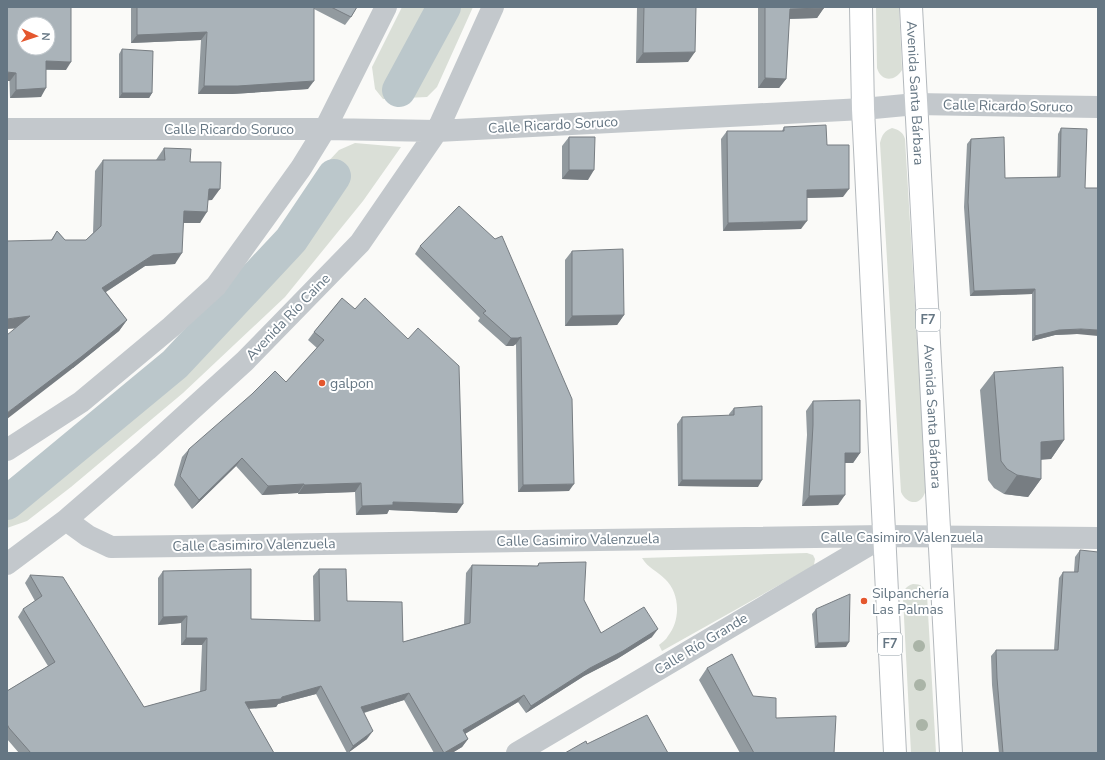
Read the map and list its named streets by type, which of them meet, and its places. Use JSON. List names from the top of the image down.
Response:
{
  "streets": {
    "highway": ["Avenida Santa Bárbara", "F7"],
    "street": [
      "Calle Ricardo Soruco",
      "Avenida Río Caine",
      "Calle Casimiro Valenzuela",
      "Calle Río Grande"
    ]
  },
  "crossings": [
    ["Avenida Santa Bárbara", "Calle Ricardo Soruco"],
    ["Avenida Santa Bárbara", "Calle Casimiro Valenzuela"],
    ["Calle Ricardo Soruco", "Avenida Río Caine"],
    ["Calle Ricardo Soruco", "F7"],
    ["Avenida Río Caine", "Calle Casimiro Valenzuela"],
    ["F7", "Calle Casimiro Valenzuela"],
    ["F7", "Calle Río Grande"],
    ["Calle Casimiro Valenzuela", "Calle Río Grande"]
  ],
  "places": ["galpon", "Silpanchería Las Palmas"],
  "north": "right"
}
